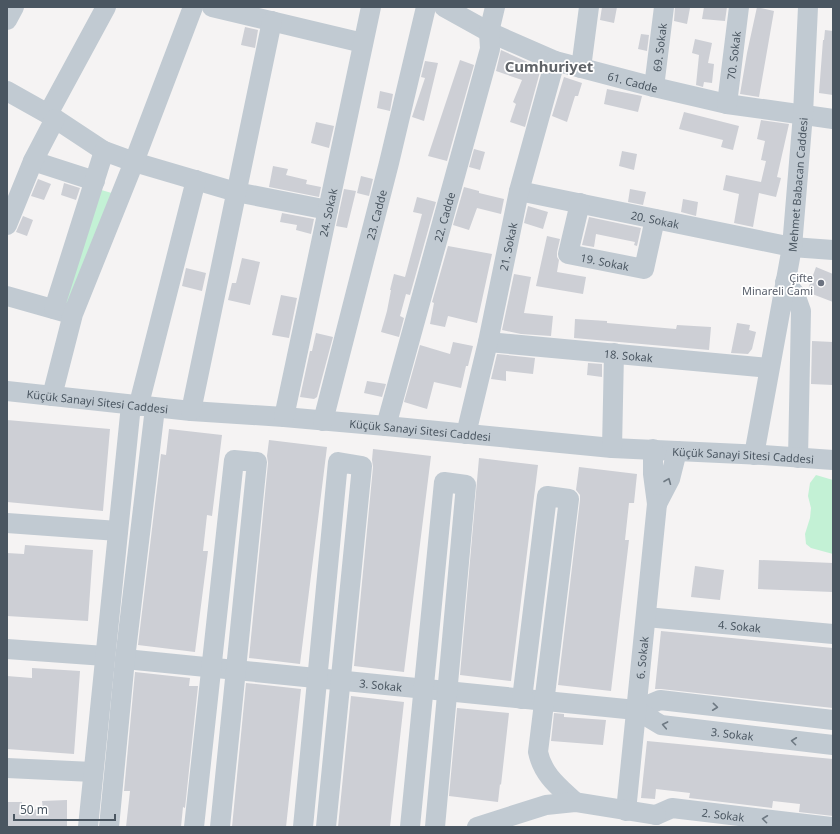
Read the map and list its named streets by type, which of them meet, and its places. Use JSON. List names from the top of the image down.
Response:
{
  "streets": {
    "street": [
      "69. Sokak",
      "70. Sokak",
      "61. Cadde",
      "Mehmet Babacan Caddesi",
      "24. Sokak",
      "23. Cadde",
      "22. Cadde",
      "20. Sokak",
      "21. Sokak",
      "19. Sokak",
      "18. Sokak",
      "Küçük Sanayi Sitesi Caddesi",
      "4. Sokak",
      "6. Sokak",
      "3. Sokak",
      "2. Sokak"
    ]
  },
  "crossings": [
    ["69. Sokak", "61. Cadde"],
    ["70. Sokak", "61. Cadde"],
    ["61. Cadde", "Mehmet Babacan Caddesi"],
    ["61. Cadde", "22. Cadde"],
    ["61. Cadde", "21. Sokak"],
    ["Mehmet Babacan Caddesi", "20. Sokak"],
    ["Mehmet Babacan Caddesi", "18. Sokak"],
    ["Mehmet Babacan Caddesi", "Küçük Sanayi Sitesi Caddesi"],
    ["24. Sokak", "Küçük Sanayi Sitesi Caddesi"],
    ["23. Cadde", "Küçük Sanayi Sitesi Caddesi"],
    ["22. Cadde", "Küçük Sanayi Sitesi Caddesi"],
    ["20. Sokak", "21. Sokak"],
    ["20. Sokak", "19. Sokak"],
    ["21. Sokak", "18. Sokak"],
    ["21. Sokak", "Küçük Sanayi Sitesi Caddesi"],
    ["4. Sokak", "6. Sokak"],
    ["6. Sokak", "3. Sokak"]
  ],
  "one_way": ["2. Sokak"],
  "districts": ["Cumhuriyet"],
  "places": ["Çifte Minareli Cami"],
  "scale_bar": "50 m"
}
